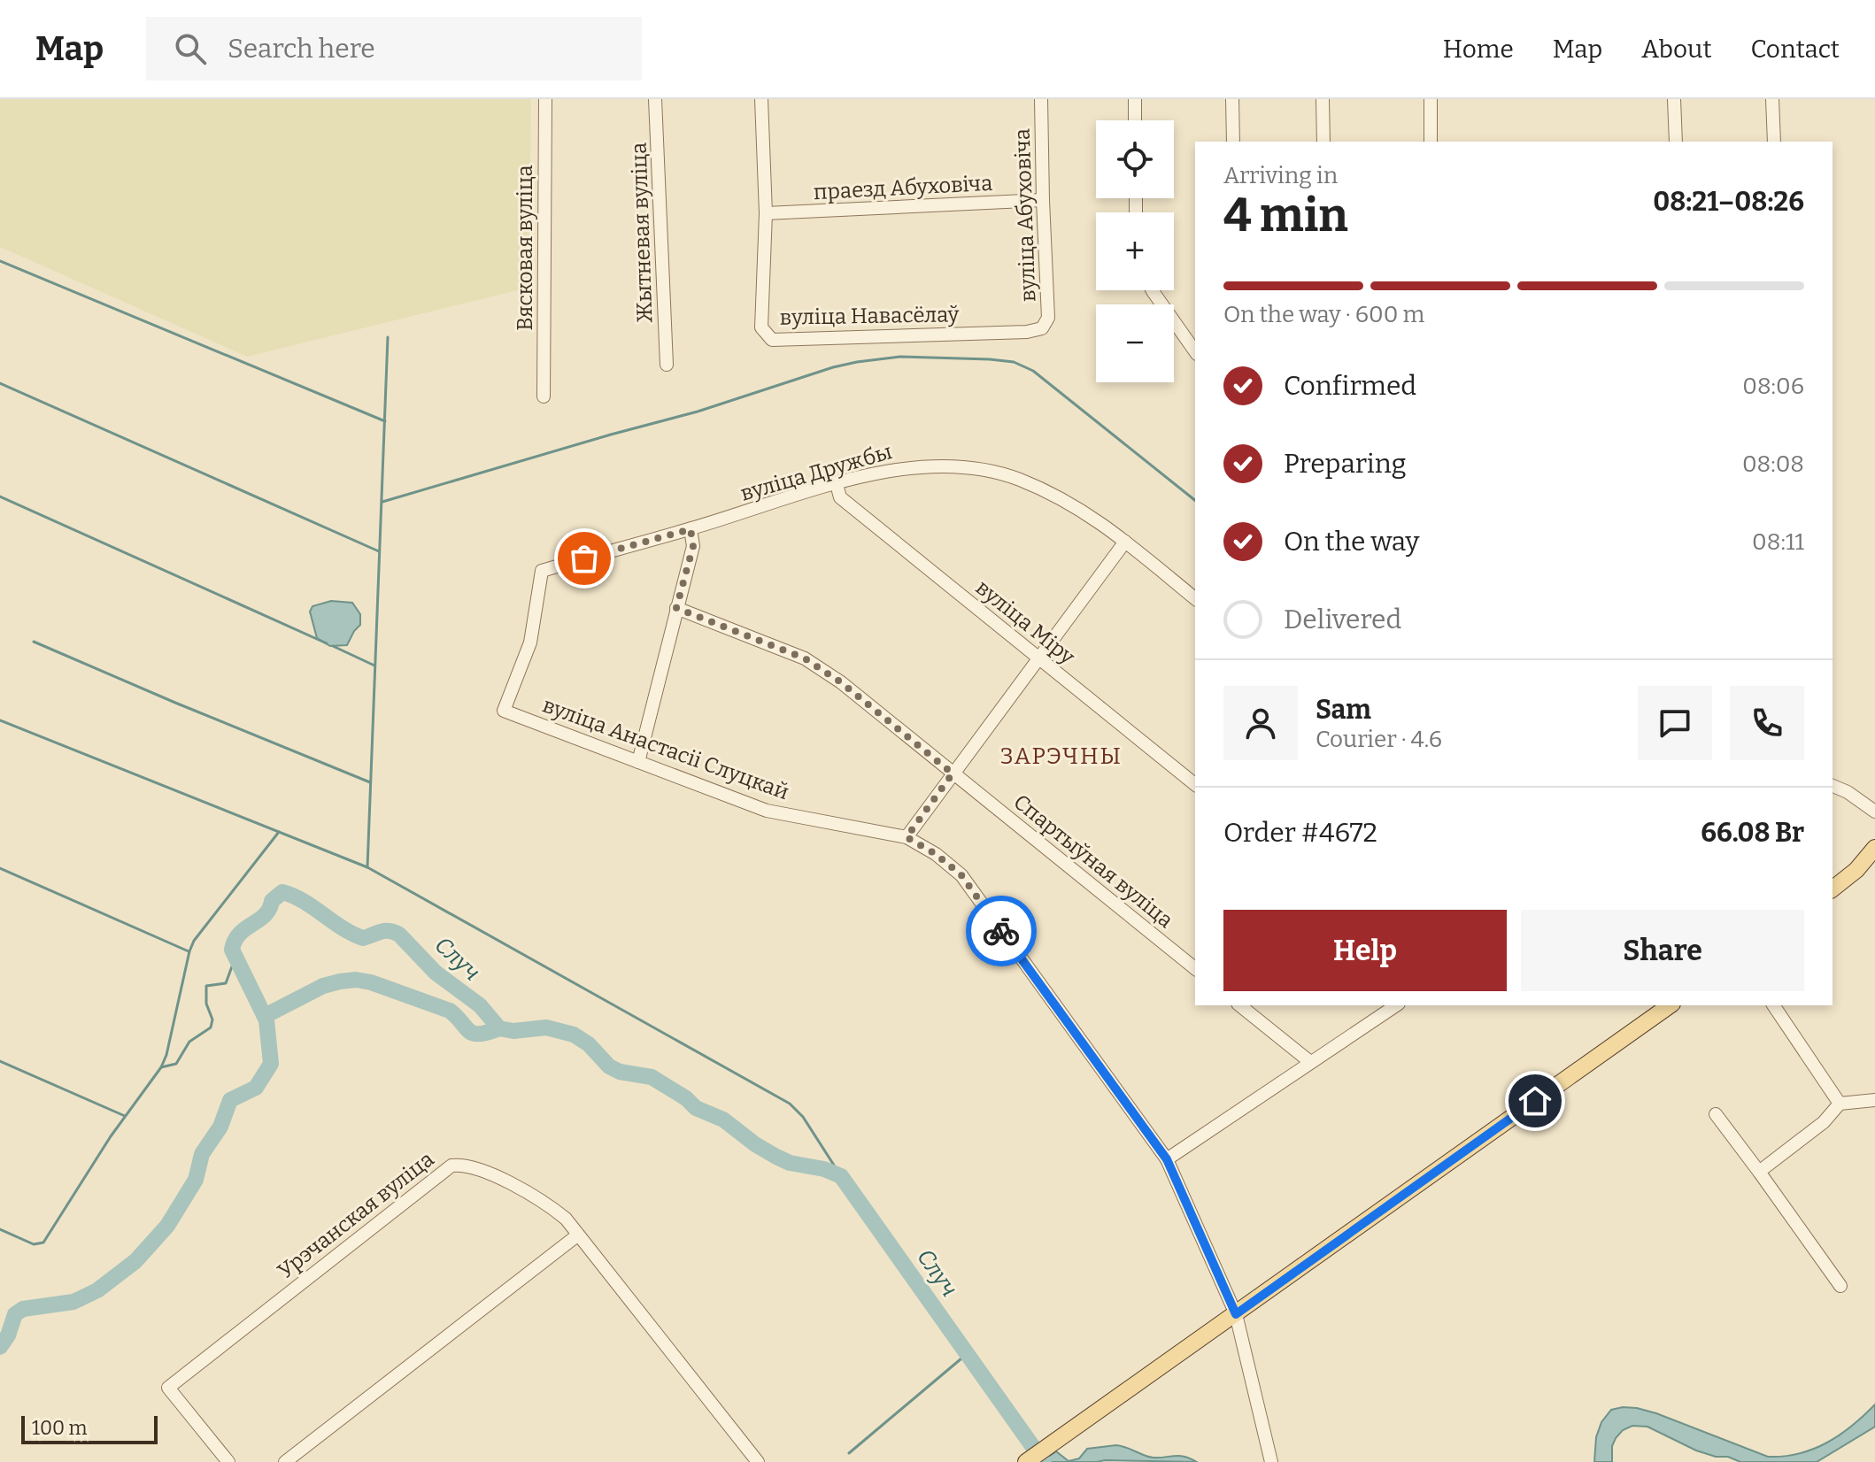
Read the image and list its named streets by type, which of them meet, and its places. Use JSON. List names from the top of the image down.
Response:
{
  "streets": {
    "street": [
      "праезд Абуховіча",
      "вуліца Абуховіча",
      "Жытневая вуліца",
      "Вясковая вуліца",
      "вуліца Навасёлаў",
      "вуліца Дружбы",
      "вуліца Міру",
      "вуліца Анастасіі Слуцкай",
      "Спартыўная вуліца",
      "Урэчанская вуліца"
    ]
  },
  "crossings": [
    ["праезд Абуховіча", "вуліца Абуховіча"],
    ["праезд Абуховіча", "вуліца Навасёлаў"],
    ["вуліца Абуховіча", "вуліца Навасёлаў"],
    ["вуліца Дружбы", "вуліца Міру"],
    ["вуліца Дружбы", "вуліца Анастасіі Слуцкай"]
  ],
  "districts": ["ЗАРЭЧНЫ"],
  "water": ["Случ"],
  "scale_bar": "100 m",
  "page": {
    "header": "Map",
    "search": "Search here",
    "nav": [
      "Home",
      "Map",
      "About",
      "Contact"
    ],
    "map_buttons": ["+", "−"],
    "heading": ["4 min", "Arriving in", "08:21–08:26"],
    "panel": [
      "Sam",
      "Courier · 4.6",
      "Order #4672",
      "66.08 Br"
    ],
    "bar": "On the way · 600 m",
    "list": [
      ["Confirmed", "08:06"],
      ["Preparing", "08:08"],
      ["On the way", "08:11"],
      "Delivered"
    ],
    "buttons": ["Help", "Share"],
    "scale": "100 m"
  }
}
